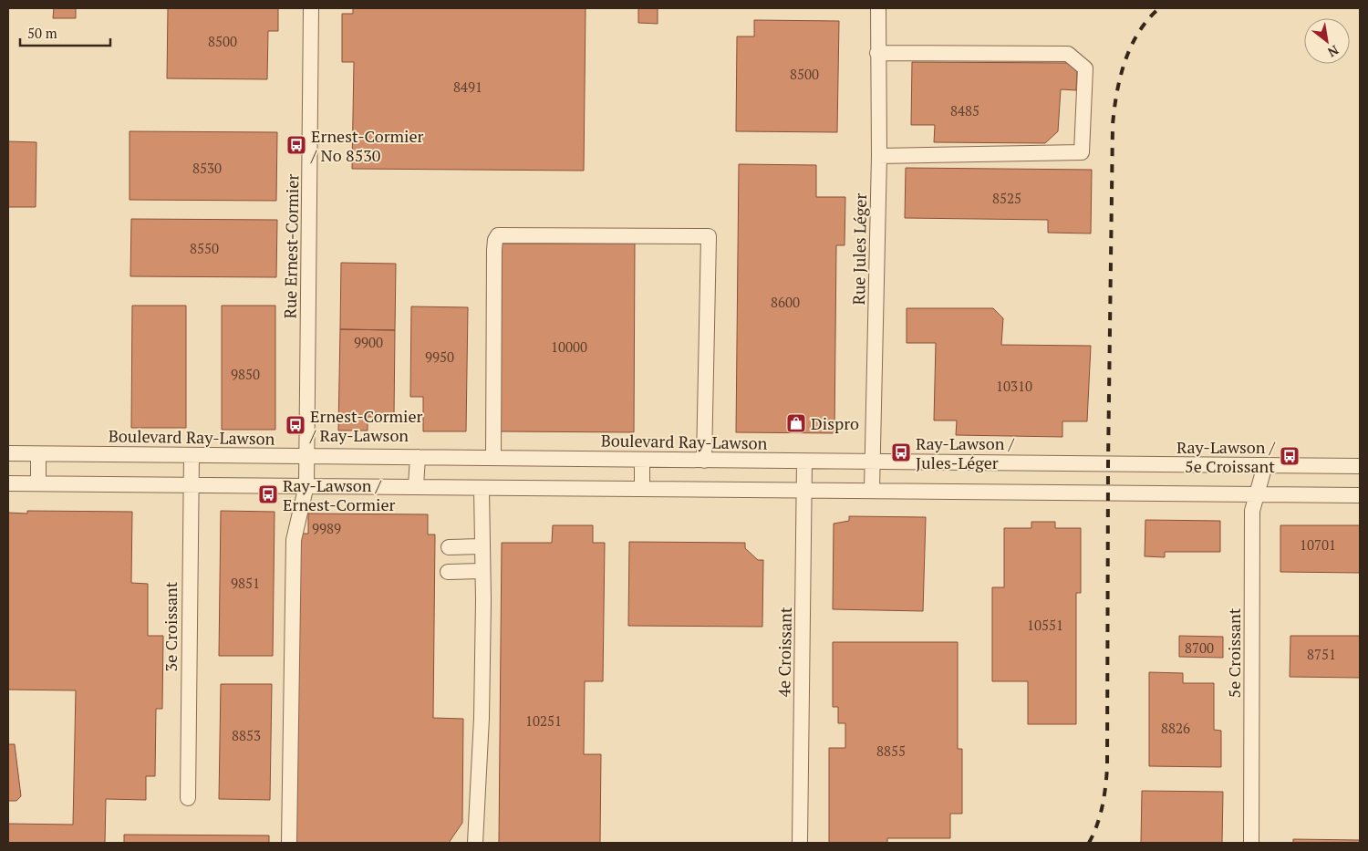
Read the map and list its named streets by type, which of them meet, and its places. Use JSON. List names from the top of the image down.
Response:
{
  "streets": {
    "street": [
      "Rue Ernest-Cormier",
      "Rue Jules Léger",
      "Boulevard Ray-Lawson",
      "3e Croissant",
      "4e Croissant",
      "5e Croissant"
    ]
  },
  "crossings": [
    ["Rue Ernest-Cormier", "Boulevard Ray-Lawson"],
    ["Rue Jules Léger", "Boulevard Ray-Lawson"],
    ["Boulevard Ray-Lawson", "3e Croissant"],
    ["Boulevard Ray-Lawson", "4e Croissant"],
    ["Boulevard Ray-Lawson", "5e Croissant"]
  ],
  "places": {
    "bus stop": [
      "Ernest-Cormier / No 8530",
      "Ernest-Cormier / Ray-Lawson",
      "Ray-Lawson / Jules-Léger",
      "Ray-Lawson / 5e Croissant",
      "Ray-Lawson / Ernest-Cormier"
    ],
    "shop": ["Dispro"]
  },
  "house_numbers": [
    "8500",
    "8500",
    "8491",
    "8485",
    "8530",
    "8525",
    "8550",
    "8600",
    "9900",
    "10000",
    "9950",
    "9850",
    "10310",
    "9989",
    "10701",
    "9851",
    "10551",
    "8700",
    "8751",
    "10251",
    "8826",
    "8853",
    "8855"
  ],
  "scale_bar": "50 m",
  "north": "bottom right"
}
